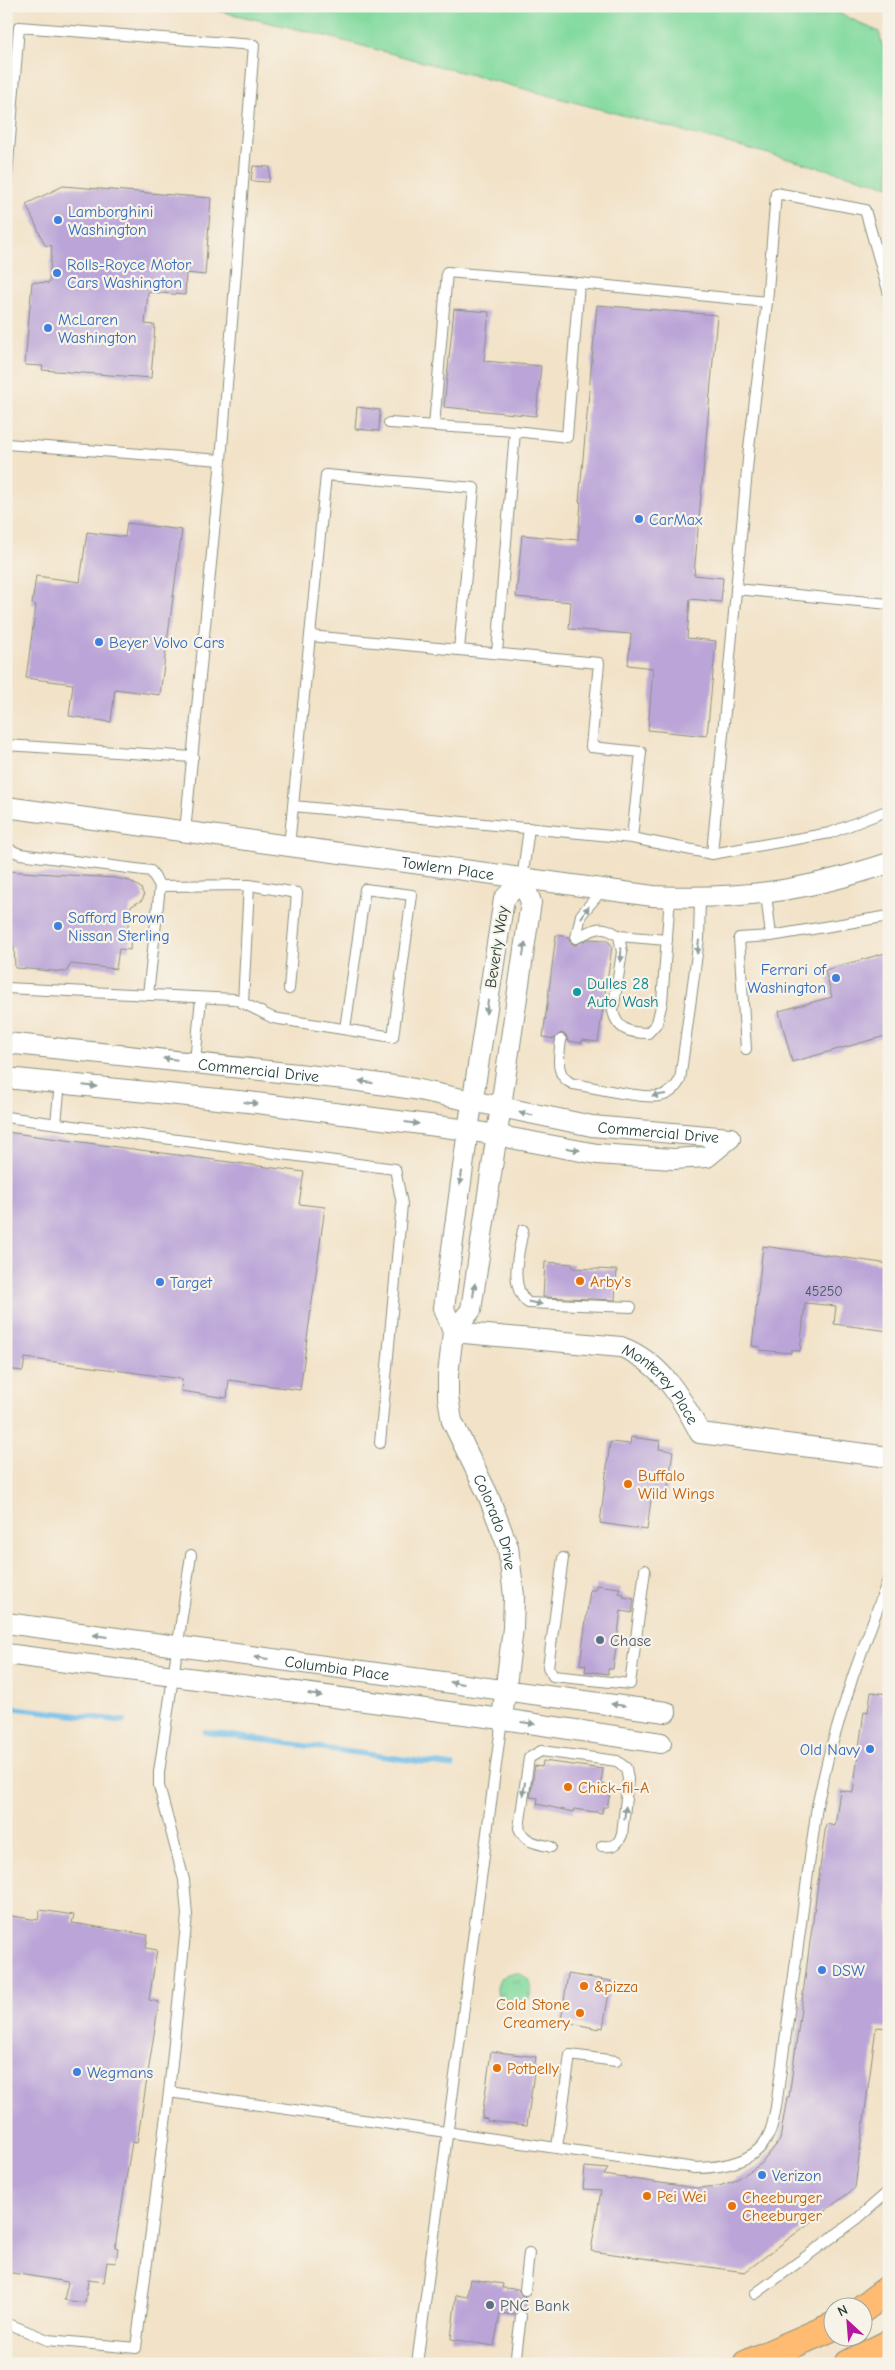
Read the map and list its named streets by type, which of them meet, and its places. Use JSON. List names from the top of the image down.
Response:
{
  "streets": {
    "street": [
      "Towlern Place",
      "Beverly Way",
      "Commercial Drive",
      "Monterey Place",
      "Colorado Drive",
      "Columbia Place"
    ]
  },
  "crossings": [
    ["Towlern Place", "Beverly Way"],
    ["Beverly Way", "Commercial Drive"],
    ["Beverly Way", "Colorado Drive"],
    ["Commercial Drive", "Colorado Drive"],
    ["Monterey Place", "Colorado Drive"],
    ["Colorado Drive", "Columbia Place"]
  ],
  "places": [
    "Lamborghini Washington",
    "Rolls-Royce Motor Cars Washington",
    "McLaren Washington",
    "CarMax",
    "Beyer Volvo Cars",
    "Safford Brown Nissan Sterling",
    "Ferrari of Washington",
    "Dulles 28 Auto Wash",
    "Arby's",
    "Target",
    "Buffalo Wild Wings",
    "Chase",
    "Old Navy",
    "Chick-fil-A",
    "DSW",
    "&pizza",
    "Cold Stone Creamery",
    "Potbelly",
    "Wegmans",
    "Verizon",
    "Pei Wei",
    "Cheeburger Cheeburger",
    "PNC Bank"
  ],
  "house_numbers": ["45250"],
  "north": "top left"
}
